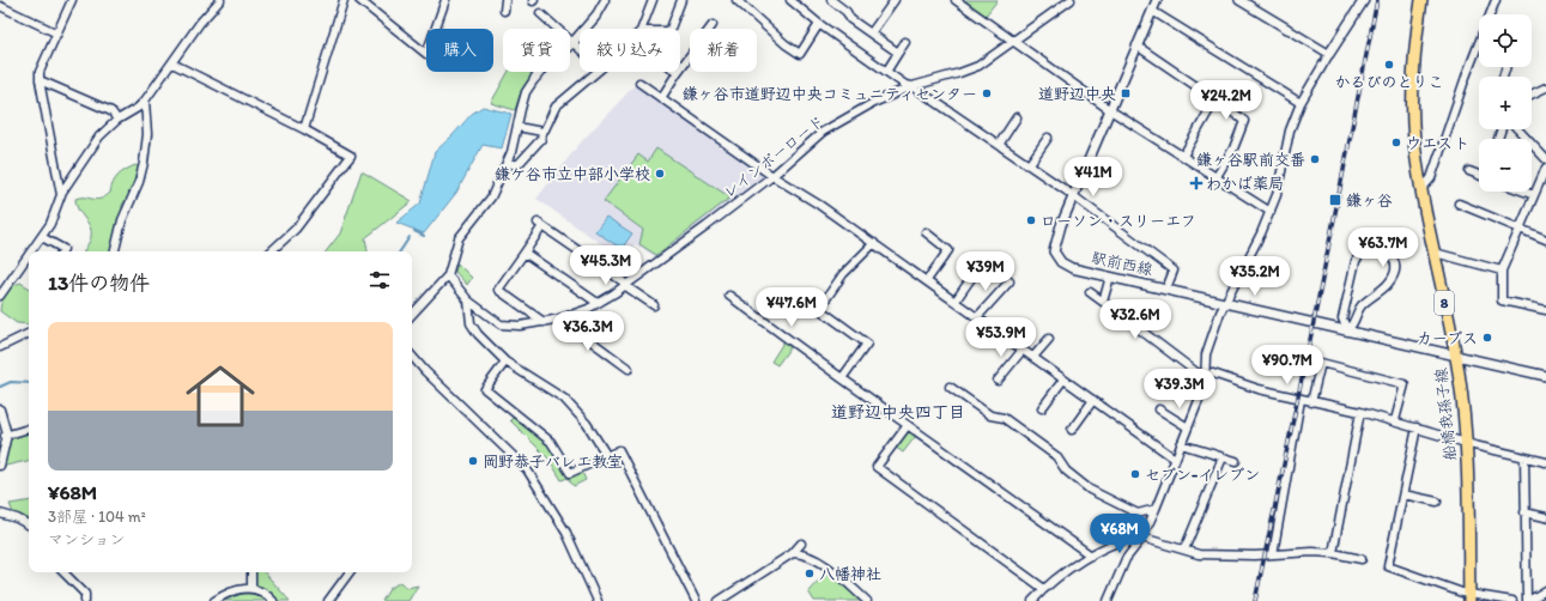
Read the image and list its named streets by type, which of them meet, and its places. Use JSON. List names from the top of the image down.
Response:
{
  "streets": {
    "main road": ["8", "船橋我孫子線"],
    "street": ["レインボーロード", "駅前西線"]
  },
  "crossings": [
    ["駅前西線", "船橋我孫子線"]
  ],
  "districts": ["道野辺中央四丁目"],
  "places": {
    "other": [
      "かるびのとりこ",
      "鎌ヶ谷市道野辺中央コミュニティセンター",
      "ウエスト",
      "鎌ヶ谷駅前交番",
      "鎌ケ谷市立中部小学校",
      "ローソン・スリーエフ",
      "カーブス",
      "岡野恭子バレエ教室",
      "セブン-イレブン",
      "八幡神社"
    ],
    "transit": ["道野辺中央", "鎌ヶ谷"],
    "health": ["わかば薬局"]
  },
  "page": {
    "map_buttons": ["+", "−"],
    "chip": [
      "購入",
      "賃貸",
      "絞り込み",
      "新着"
    ],
    "price": [
      "¥24.2M",
      "¥41M",
      "¥63.7M",
      "¥45.3M",
      "¥39M",
      "¥35.2M",
      "¥47.6M",
      "¥32.6M",
      "¥36.3M",
      "¥53.9M",
      "¥90.7M",
      "¥39.3M",
      "¥68M"
    ],
    "heading": "13件の物件",
    "list": [
      {
        "name": "¥68M",
        "note": "3部屋 · 104 m² · マンション"
      }
    ]
  }
}
